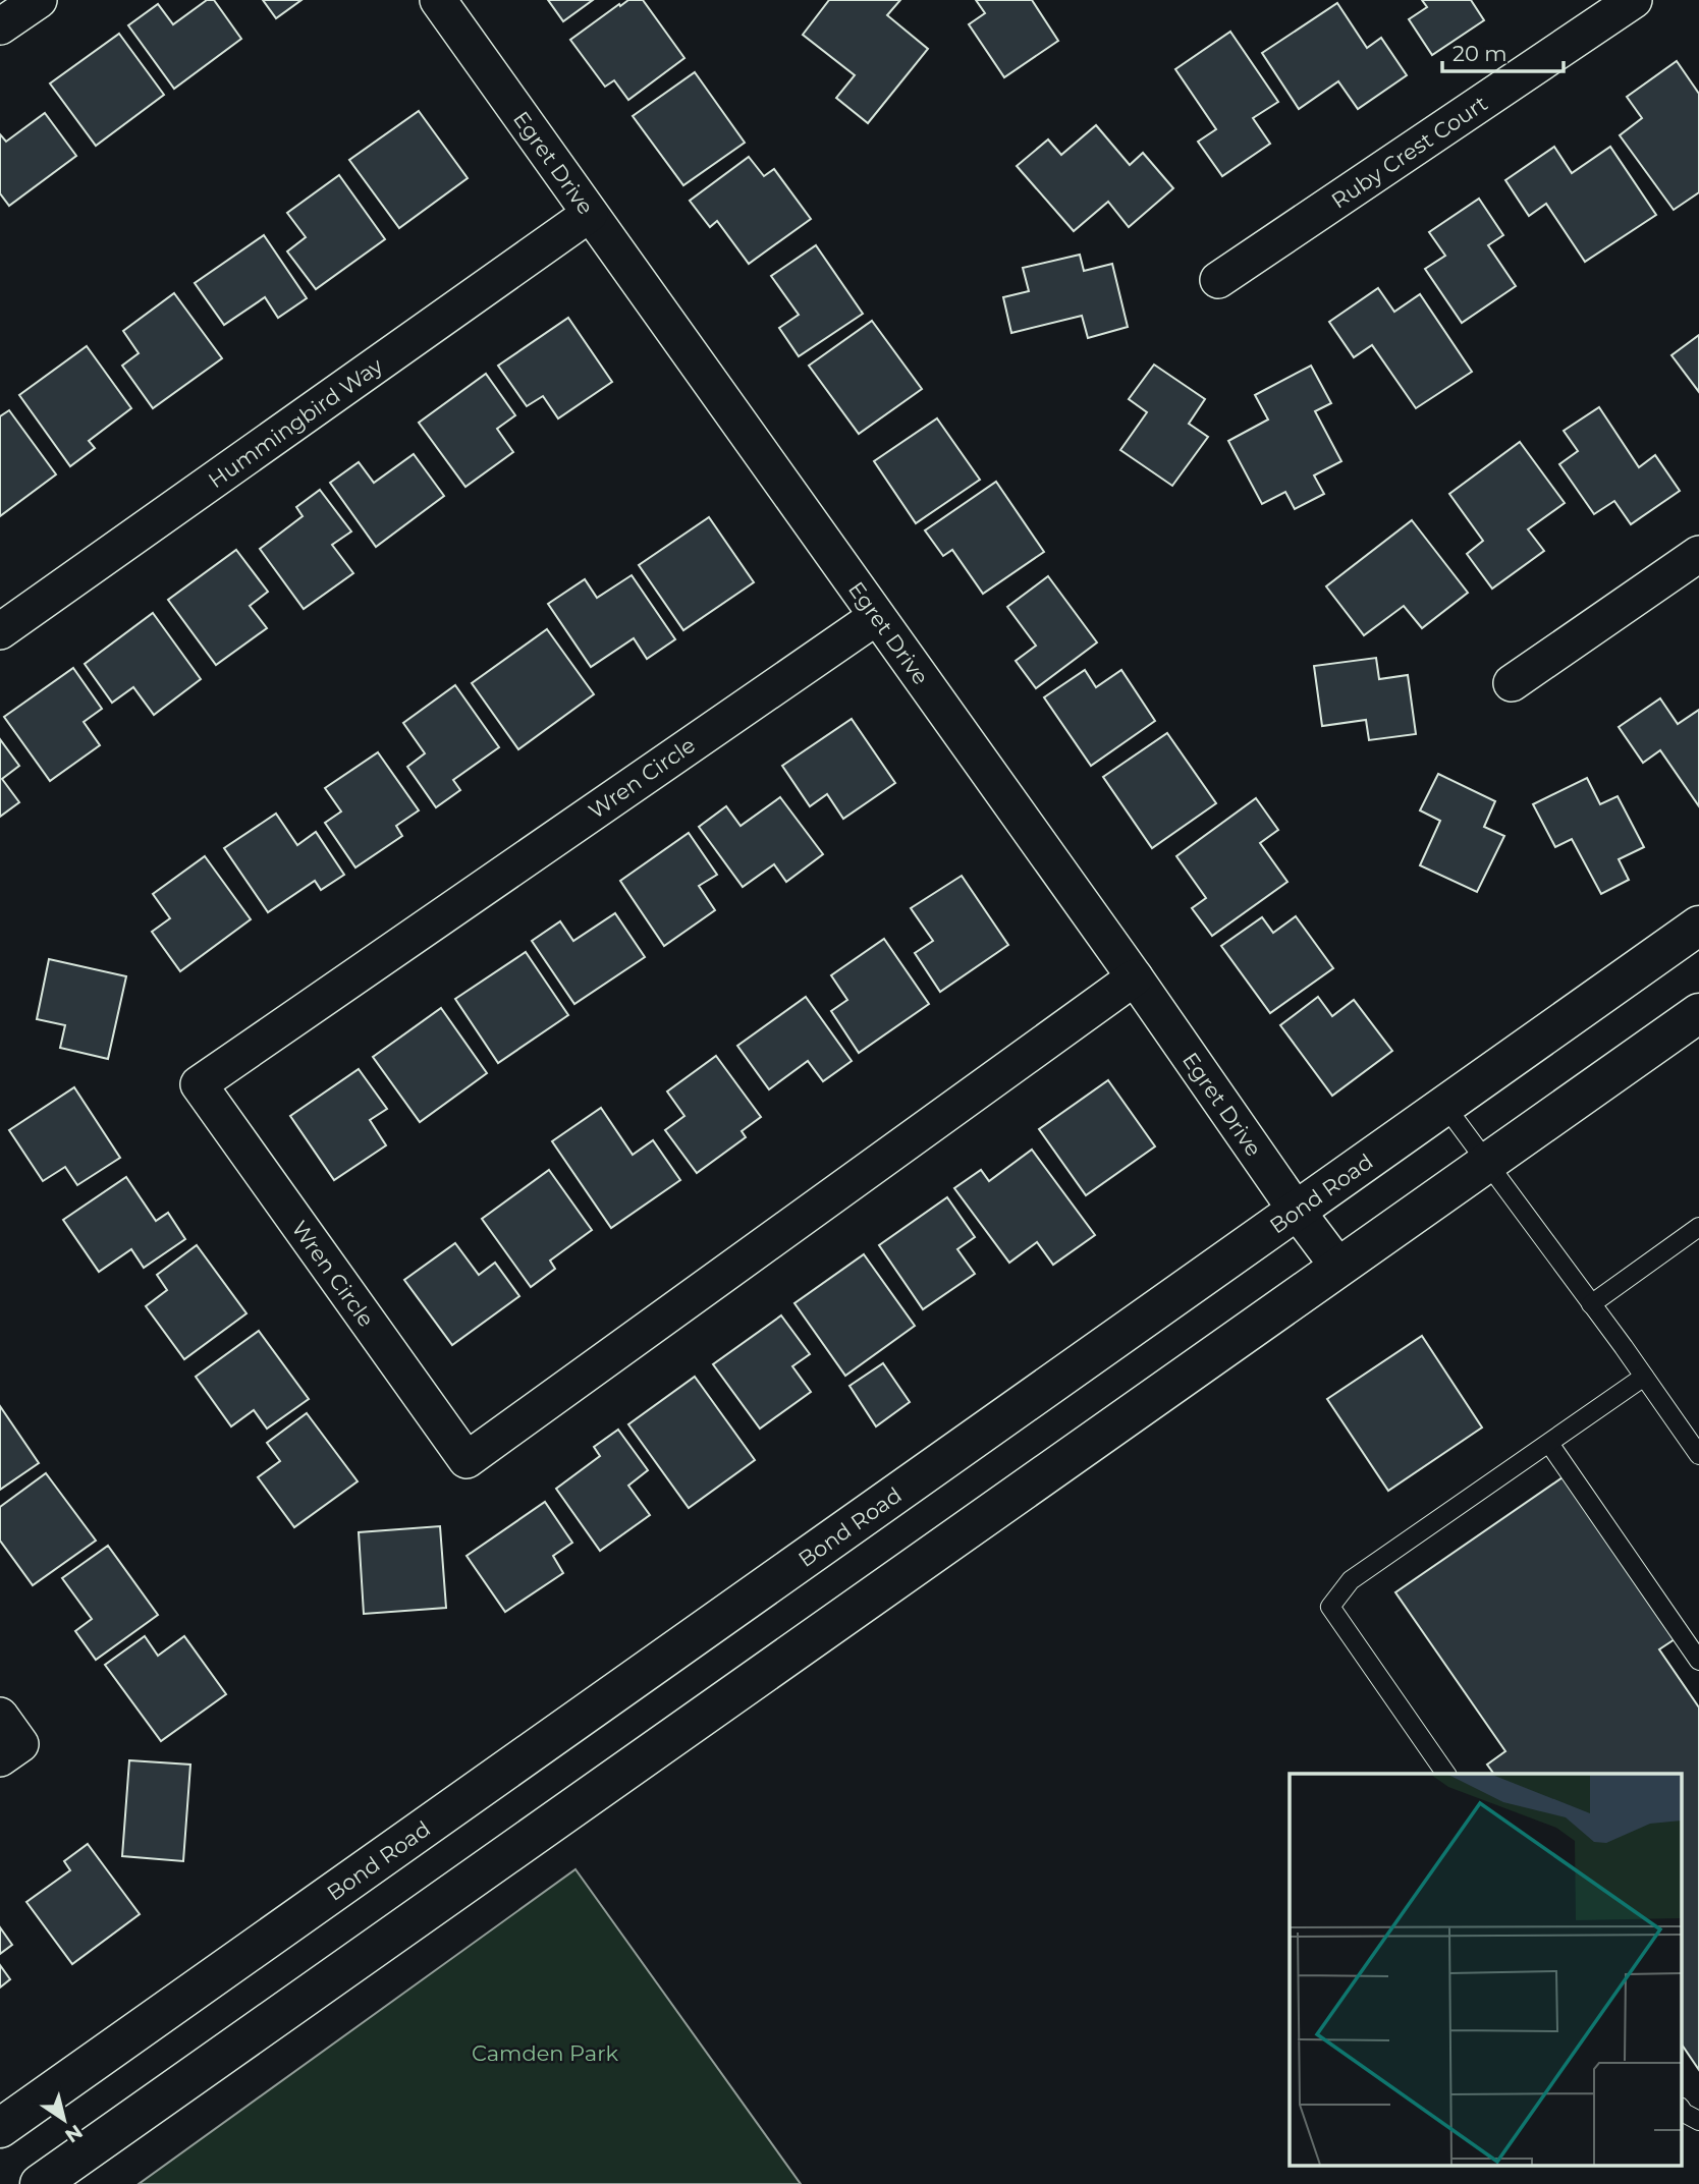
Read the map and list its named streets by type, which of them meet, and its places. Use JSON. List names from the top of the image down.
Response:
{
  "streets": {
    "main road": ["Bond Road"],
    "street": [
      "Ruby Crest Court",
      "Egret Drive",
      "Hummingbird Way",
      "Wren Circle"
    ]
  },
  "crossings": [
    ["Egret Drive", "Hummingbird Way"],
    ["Egret Drive", "Wren Circle"],
    ["Egret Drive", "Bond Road"]
  ],
  "parks": ["Camden Park"],
  "scale_bar": "20 m",
  "north": "bottom right"
}
